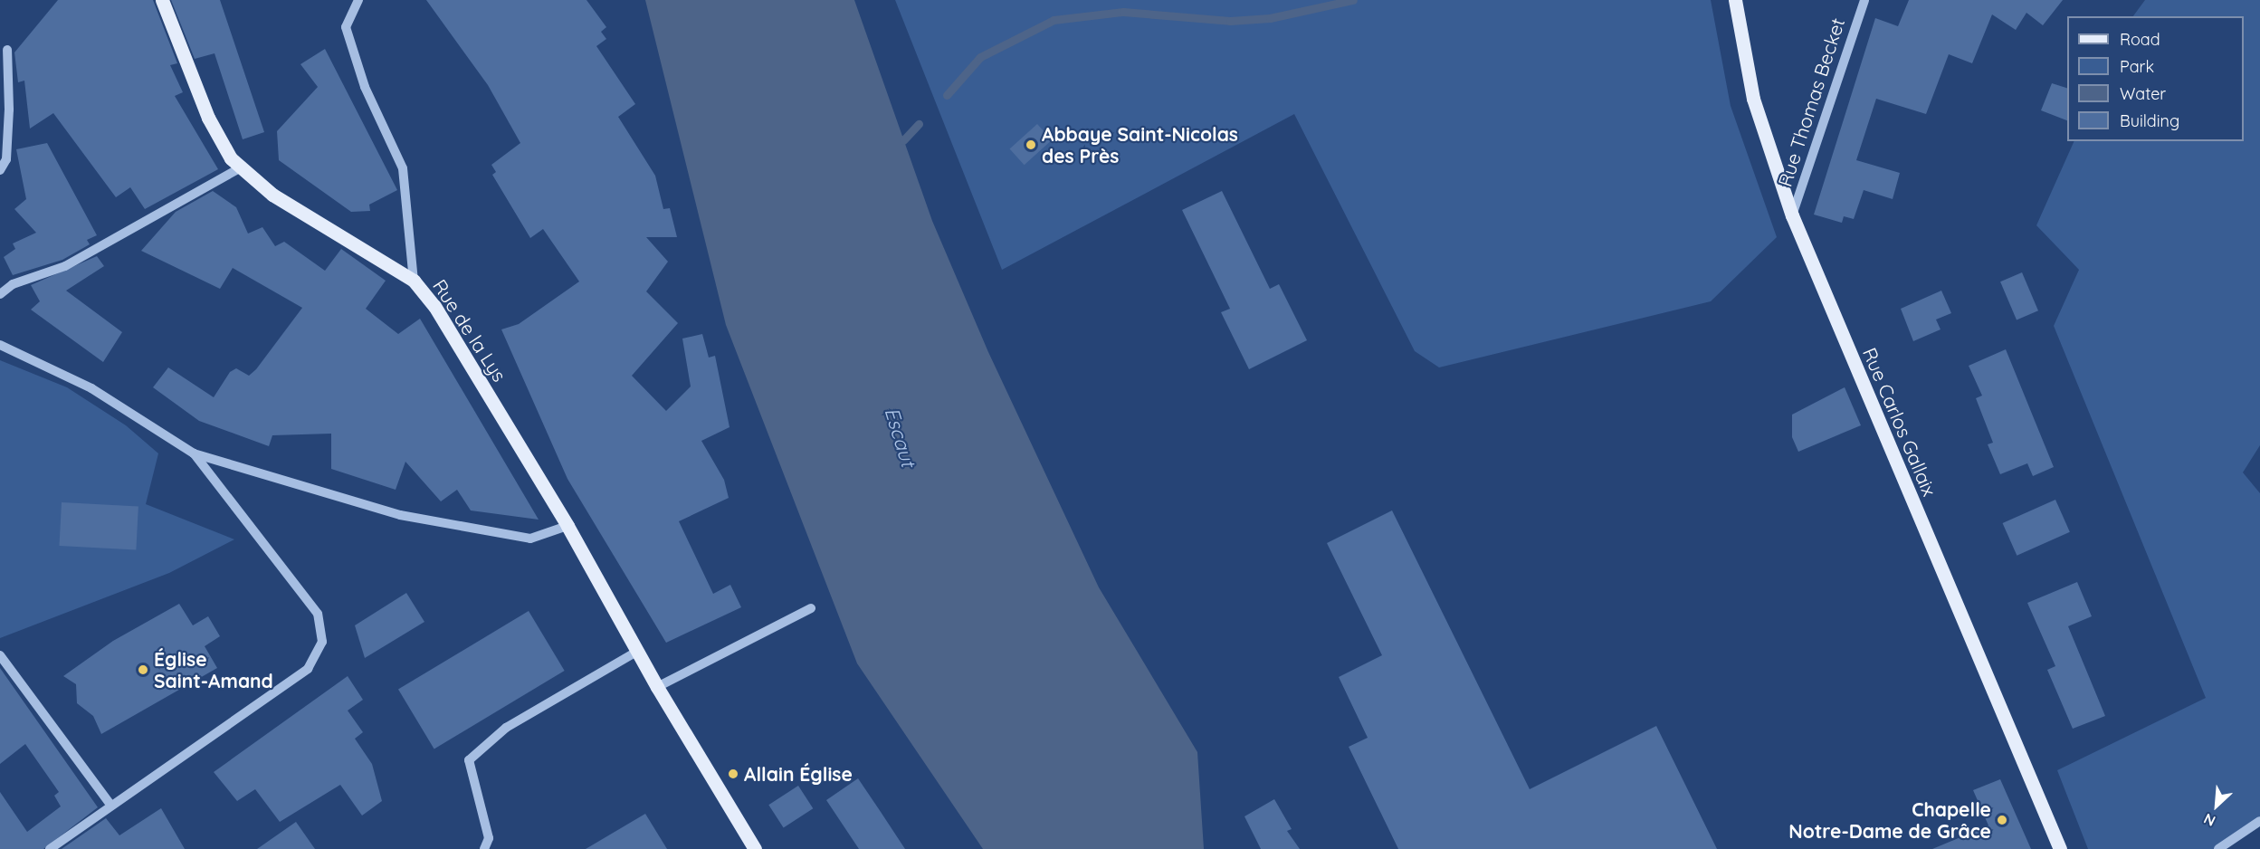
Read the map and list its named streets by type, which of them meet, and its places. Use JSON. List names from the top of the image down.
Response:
{
  "streets": {
    "main road": ["Rue de la Lys", "Rue Carlos Gallaix"],
    "street": ["Rue Thomas Becket"]
  },
  "crossings": [
    ["Rue Thomas Becket", "Rue Carlos Gallaix"]
  ],
  "water": ["Escaut"],
  "places": [
    "Abbaye Saint-Nicolas des Près",
    "Église Saint-Amand",
    "Allain Église",
    "Chapelle Notre-Dame de Grâce"
  ],
  "legend": [
    "Road",
    "Park",
    "Water",
    "Building"
  ],
  "north": "bottom left"
}
